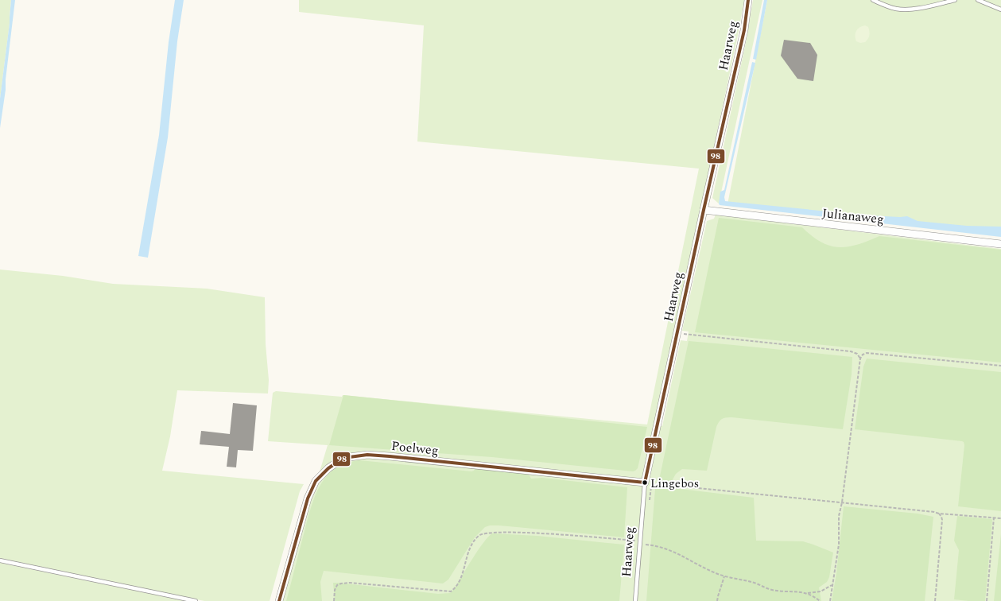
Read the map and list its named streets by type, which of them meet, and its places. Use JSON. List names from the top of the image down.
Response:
{
  "streets": {
    "street": ["Haarweg", "Julianaweg", "Poelweg"]
  },
  "crossings": [
    ["Haarweg", "Julianaweg"],
    ["Haarweg", "Poelweg"]
  ],
  "places": ["Lingebos"],
  "lines": ["transit line 98"]
}
